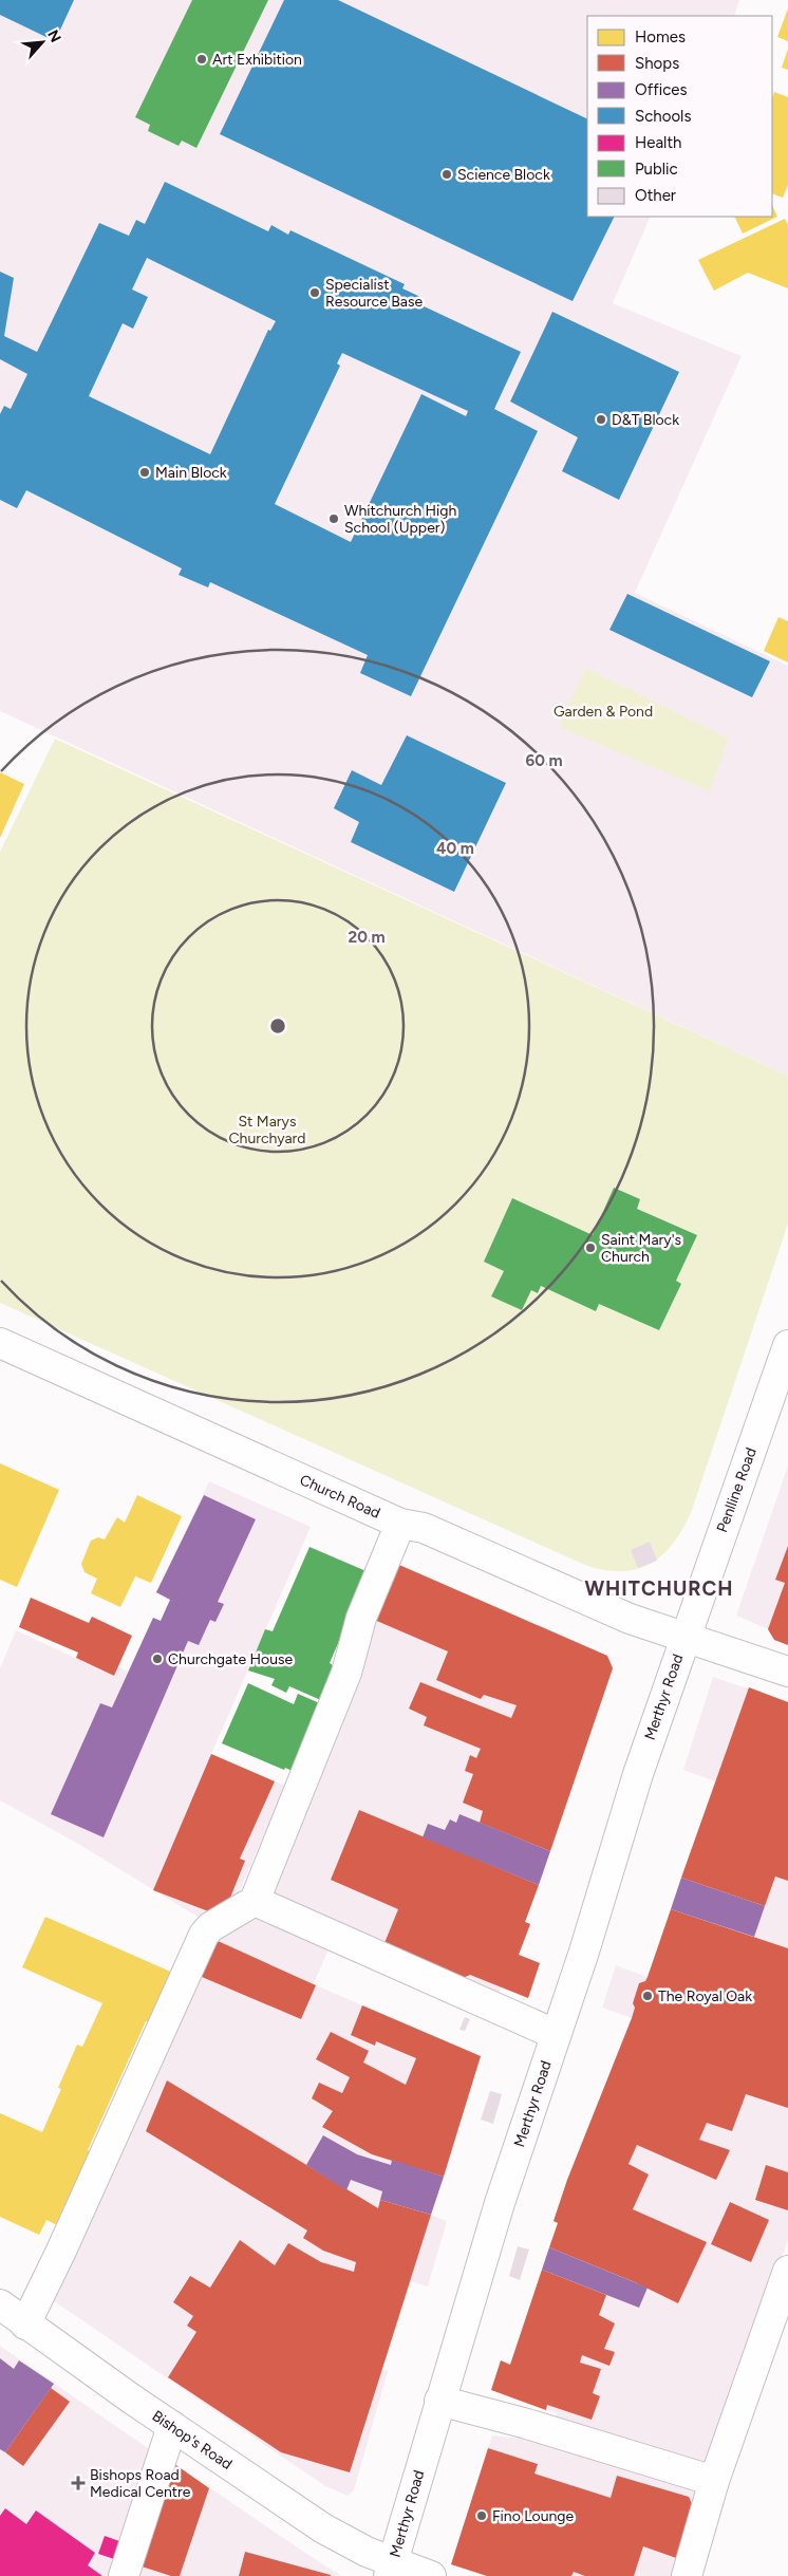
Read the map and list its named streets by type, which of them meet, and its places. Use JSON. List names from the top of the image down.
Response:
{
  "streets": {
    "street": [
      "Penlline Road",
      "Church Road",
      "Merthyr Road",
      "Bishop's Road"
    ]
  },
  "crossings": [
    ["Penlline Road", "Church Road"],
    ["Penlline Road", "Merthyr Road"],
    ["Church Road", "Merthyr Road"],
    ["Merthyr Road", "Bishop's Road"]
  ],
  "districts": ["WHITCHURCH"],
  "parks": ["Garden & Pond", "St Marys Churchyard"],
  "places": {
    "other": [
      "Art Exhibition",
      "Science Block",
      "Specialist Resource Base",
      "D&T Block",
      "Main Block",
      "Whitchurch High School (Upper)",
      "Saint Mary's Church",
      "Churchgate House",
      "The Royal Oak",
      "Fino Lounge"
    ],
    "health": ["Bishops Road Medical Centre"]
  },
  "legend": [
    "Homes",
    "Shops",
    "Offices",
    "Schools",
    "Health",
    "Public",
    "Other"
  ],
  "north": "top right",
  "rings": ["60 m", "40 m", "20 m"]
}
